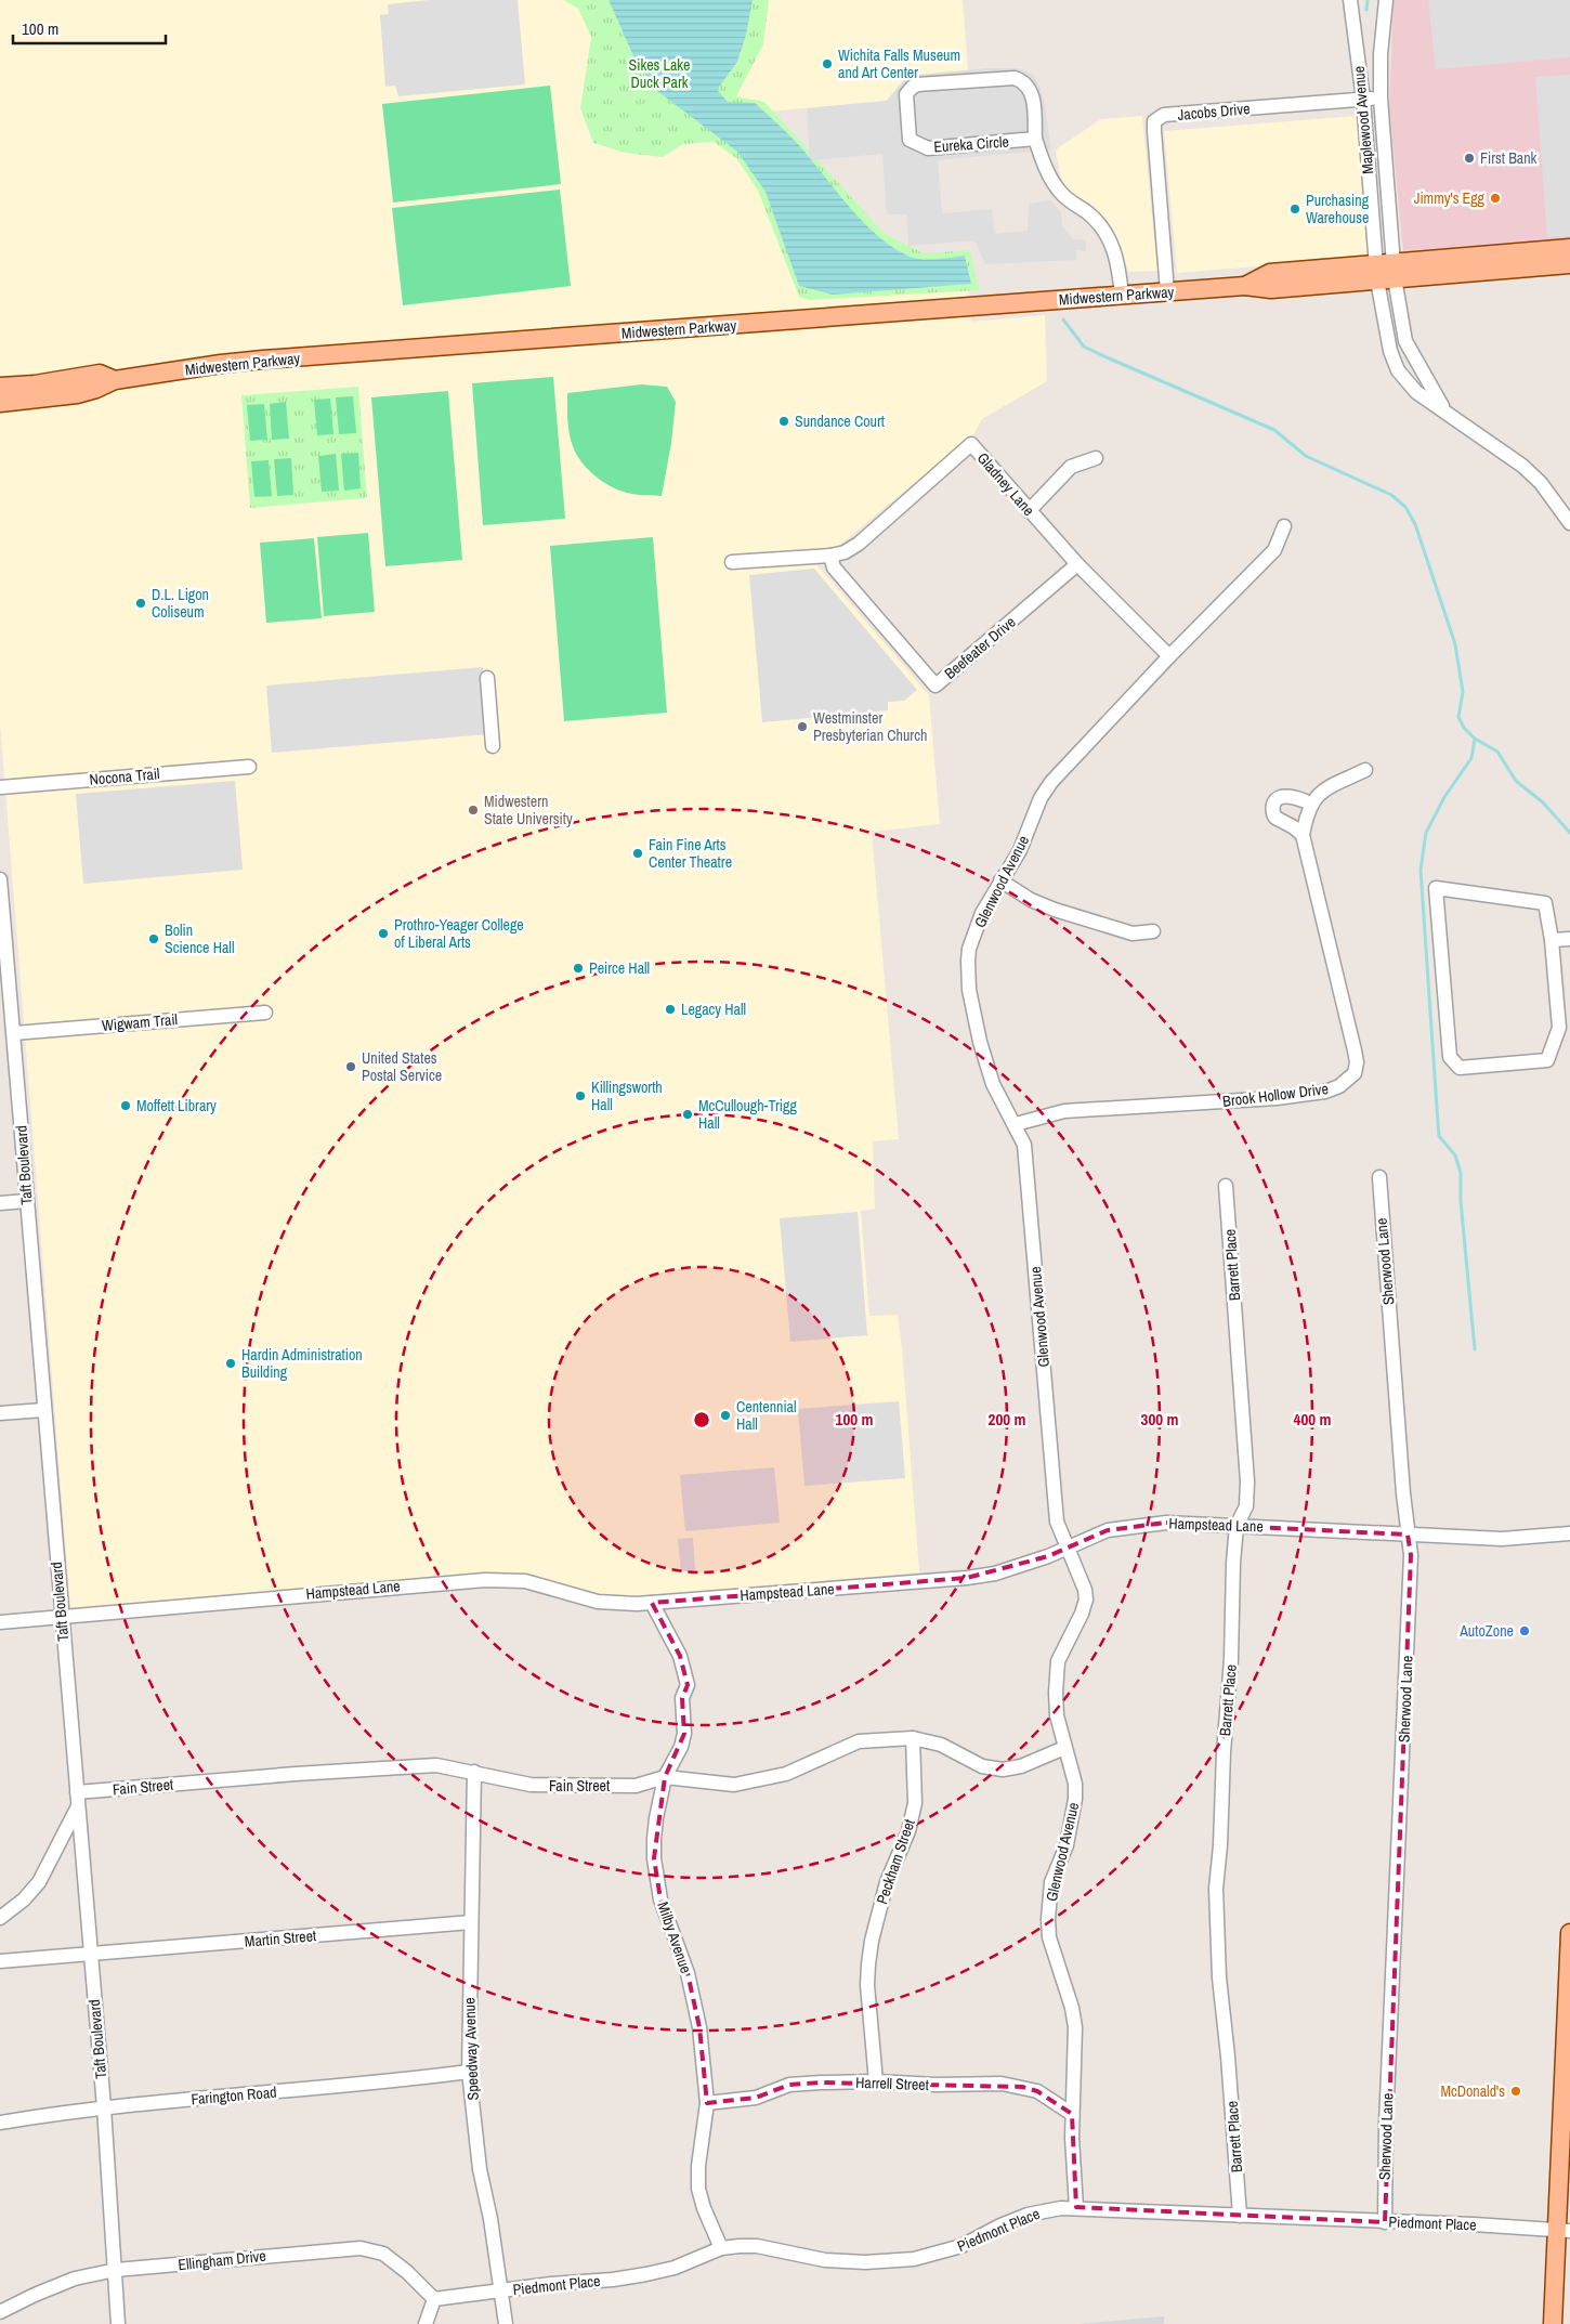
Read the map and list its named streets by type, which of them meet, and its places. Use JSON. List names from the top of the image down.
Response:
{
  "streets": {
    "main road": ["Midwestern Parkway"],
    "street": [
      "Jacobs Drive",
      "Maplewood Avenue",
      "Eureka Circle",
      "Gladney Lane",
      "Beefeater Drive",
      "Nocona Trail",
      "Glenwood Avenue",
      "Wigwam Trail",
      "Brook Hollow Drive",
      "Taft Boulevard",
      "Sherwood Lane",
      "Barrett Place",
      "Hampstead Lane",
      "Fain Street",
      "Peckham Street",
      "Milby Avenue",
      "Martin Street",
      "Speedway Avenue",
      "Harrell Street",
      "Farington Road",
      "Piedmont Place",
      "Ellingham Drive"
    ]
  },
  "crossings": [
    ["Jacobs Drive", "Maplewood Avenue"],
    ["Jacobs Drive", "Midwestern Parkway"],
    ["Maplewood Avenue", "Midwestern Parkway"],
    ["Eureka Circle", "Midwestern Parkway"],
    ["Gladney Lane", "Beefeater Drive"],
    ["Gladney Lane", "Glenwood Avenue"],
    ["Glenwood Avenue", "Brook Hollow Drive"],
    ["Glenwood Avenue", "Hampstead Lane"],
    ["Glenwood Avenue", "Fain Street"],
    ["Glenwood Avenue", "Harrell Street"],
    ["Glenwood Avenue", "Piedmont Place"],
    ["Wigwam Trail", "Taft Boulevard"],
    ["Taft Boulevard", "Hampstead Lane"],
    ["Taft Boulevard", "Fain Street"],
    ["Taft Boulevard", "Martin Street"],
    ["Taft Boulevard", "Farington Road"],
    ["Taft Boulevard", "Ellingham Drive"],
    ["Sherwood Lane", "Hampstead Lane"],
    ["Sherwood Lane", "Piedmont Place"],
    ["Barrett Place", "Hampstead Lane"],
    ["Barrett Place", "Piedmont Place"],
    ["Hampstead Lane", "Milby Avenue"],
    ["Fain Street", "Peckham Street"],
    ["Fain Street", "Milby Avenue"],
    ["Fain Street", "Speedway Avenue"],
    ["Peckham Street", "Harrell Street"],
    ["Milby Avenue", "Harrell Street"],
    ["Milby Avenue", "Piedmont Place"],
    ["Martin Street", "Speedway Avenue"],
    ["Speedway Avenue", "Farington Road"],
    ["Speedway Avenue", "Piedmont Place"],
    ["Piedmont Place", "Ellingham Drive"]
  ],
  "parks": ["Sikes Lake Duck Park"],
  "places": [
    "Wichita Falls Museum and Art Center",
    "First Bank",
    "Jimmy's Egg",
    "Purchasing Warehouse",
    "Sundance Court",
    "D.L. Ligon Coliseum",
    "Westminster Presbyterian Church",
    "Midwestern State University",
    "Fain Fine Arts Center Theatre",
    "Prothro-Yeager College of Liberal Arts",
    "Bolin Science Hall",
    "Peirce Hall",
    "Legacy Hall",
    "United States Postal Service",
    "Killingsworth Hall",
    "Moffett Library",
    "McCullough-Trigg Hall",
    "Hardin Administration Building",
    "Centennial Hall",
    "AutoZone",
    "McDonald's"
  ],
  "scale_bar": "100 m",
  "rings": [
    "100 m",
    "200 m",
    "300 m",
    "400 m"
  ]
}
